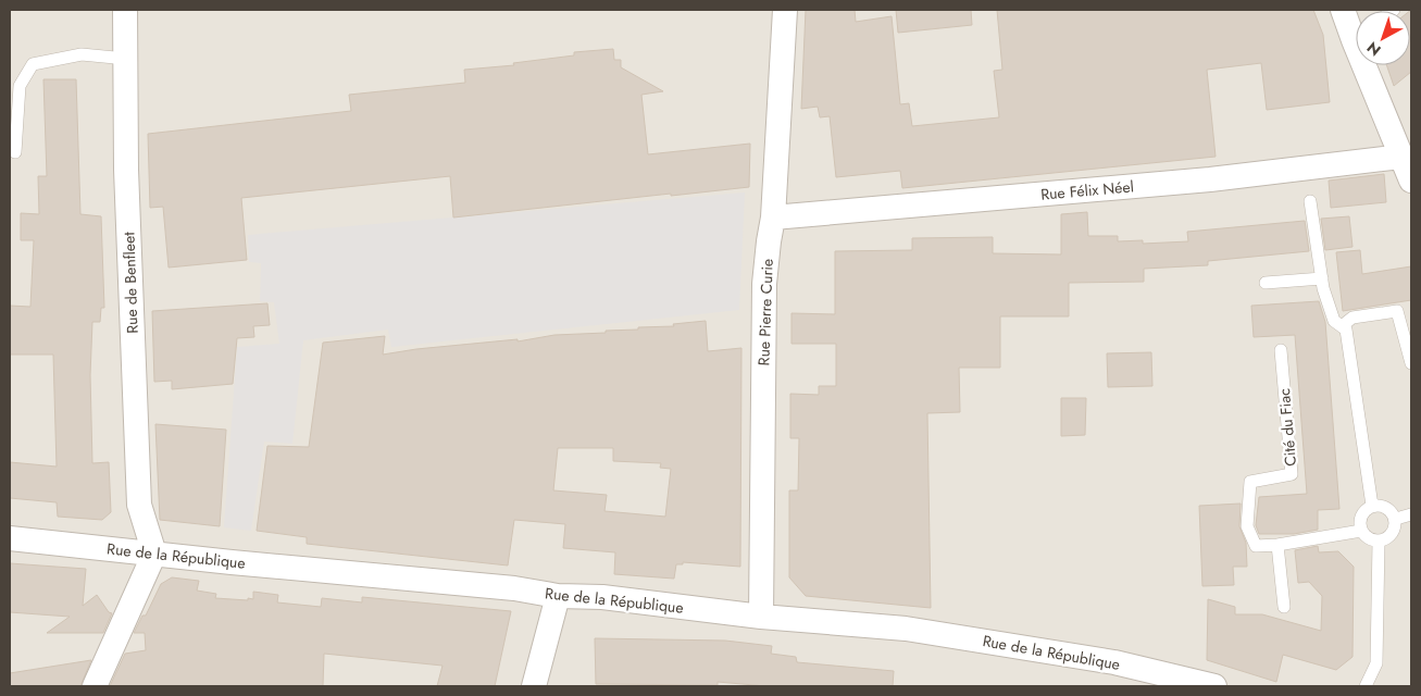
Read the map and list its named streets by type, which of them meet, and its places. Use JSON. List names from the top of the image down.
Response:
{
  "streets": {
    "street": [
      "Rue Félix Néel",
      "Rue de Benfleet",
      "Rue Pierre Curie",
      "Rue de la République"
    ],
    "lane": ["Cité du Fiac"]
  },
  "crossings": [
    ["Rue Félix Néel", "Rue Pierre Curie"],
    ["Rue de Benfleet", "Rue de la République"],
    ["Rue Pierre Curie", "Rue de la République"]
  ],
  "north": "bottom left"
}
